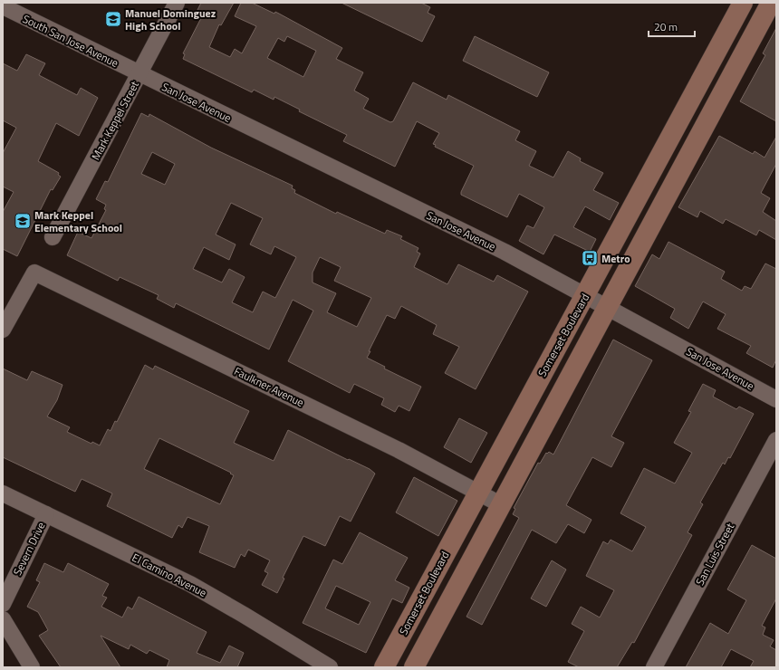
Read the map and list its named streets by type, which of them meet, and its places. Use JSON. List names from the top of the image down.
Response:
{
  "streets": {
    "main road": ["Somerset Boulevard"],
    "street": [
      "South San Jose Avenue",
      "San Jose Avenue",
      "Mark Keppel Street",
      "Faulkner Avenue",
      "Severn Drive",
      "San Luis Street",
      "El Camino Avenue"
    ]
  },
  "crossings": [
    ["South San Jose Avenue", "San Jose Avenue"],
    ["South San Jose Avenue", "Mark Keppel Street"],
    ["San Jose Avenue", "Mark Keppel Street"],
    ["San Jose Avenue", "Somerset Boulevard"],
    ["Somerset Boulevard", "Faulkner Avenue"],
    ["Severn Drive", "El Camino Avenue"]
  ],
  "places": {
    "school or university": ["Manuel Dominguez High School", "Mark Keppel Elementary School"],
    "bus stop": ["Metro"]
  },
  "scale_bar": "20 m"
}
